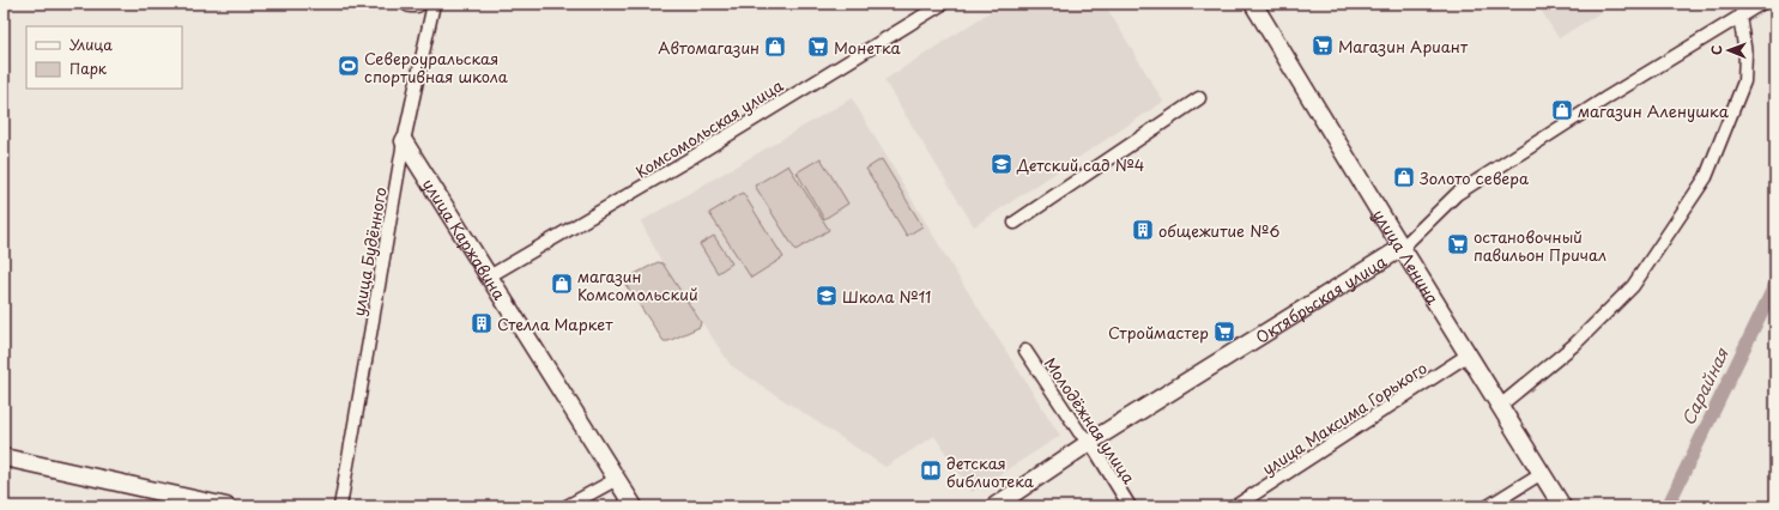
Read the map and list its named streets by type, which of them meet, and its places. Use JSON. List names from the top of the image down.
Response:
{
  "streets": {
    "street": [
      "Комсомольская улица",
      "улица Каржавина",
      "улица Будённого",
      "улица Ленина",
      "Октябрьская улица",
      "улица Максима Горького",
      "Молодёжная улица"
    ]
  },
  "crossings": [
    ["Комсомольская улица", "улица Каржавина"],
    ["улица Каржавина", "улица Будённого"],
    ["улица Ленина", "Октябрьская улица"],
    ["улица Ленина", "улица Максима Горького"],
    ["Октябрьская улица", "Молодёжная улица"]
  ],
  "water": ["Сарайная"],
  "places": {
    "supermarket": [
      "Магазин Ариант",
      "Монетка",
      "остановочный павильон Причал",
      "Строймастер"
    ],
    "shop": [
      "Автомагазин",
      "магазин Аленушка",
      "Золото севера",
      "магазин Комсомольский"
    ],
    "sports": ["Североуральская спортивная школа"],
    "school or university": ["Детский сад №4", "Школа №11"],
    "building": ["общежитие №6", "Стелла Маркет"],
    "library": ["детская библиотека"]
  },
  "legend": ["Улица", "Парк"],
  "north": "left"
}
